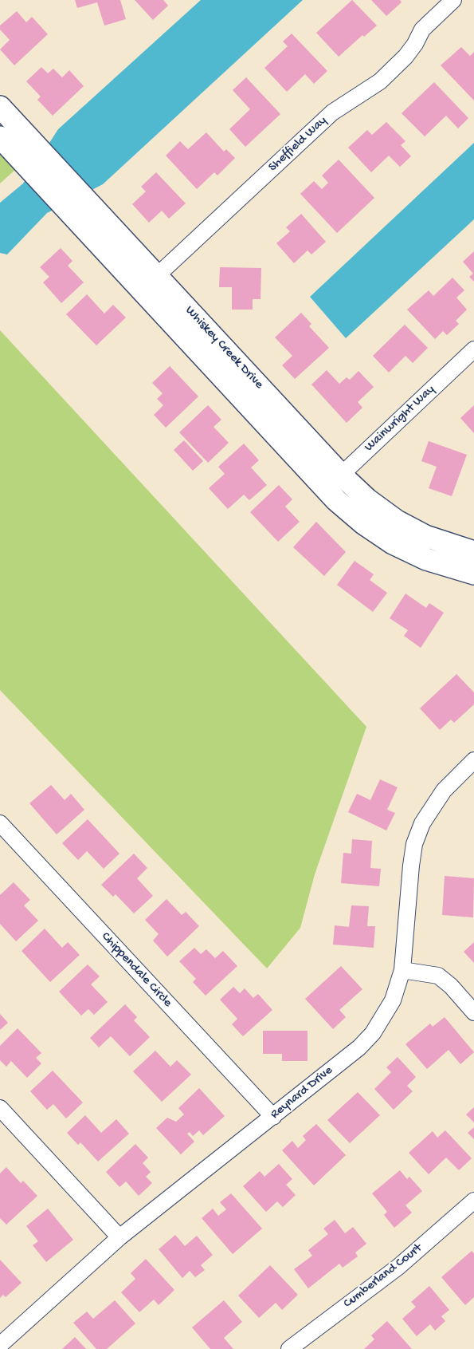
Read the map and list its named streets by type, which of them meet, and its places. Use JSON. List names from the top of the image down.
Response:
{
  "streets": {
    "street": [
      "Sheffield Way",
      "Whiskey Creek Drive",
      "Wainwright Way",
      "Chippendale Circle",
      "Reynard Drive",
      "Cumberland Court"
    ]
  },
  "crossings": [
    ["Sheffield Way", "Whiskey Creek Drive"],
    ["Whiskey Creek Drive", "Wainwright Way"],
    ["Chippendale Circle", "Reynard Drive"]
  ]
}
